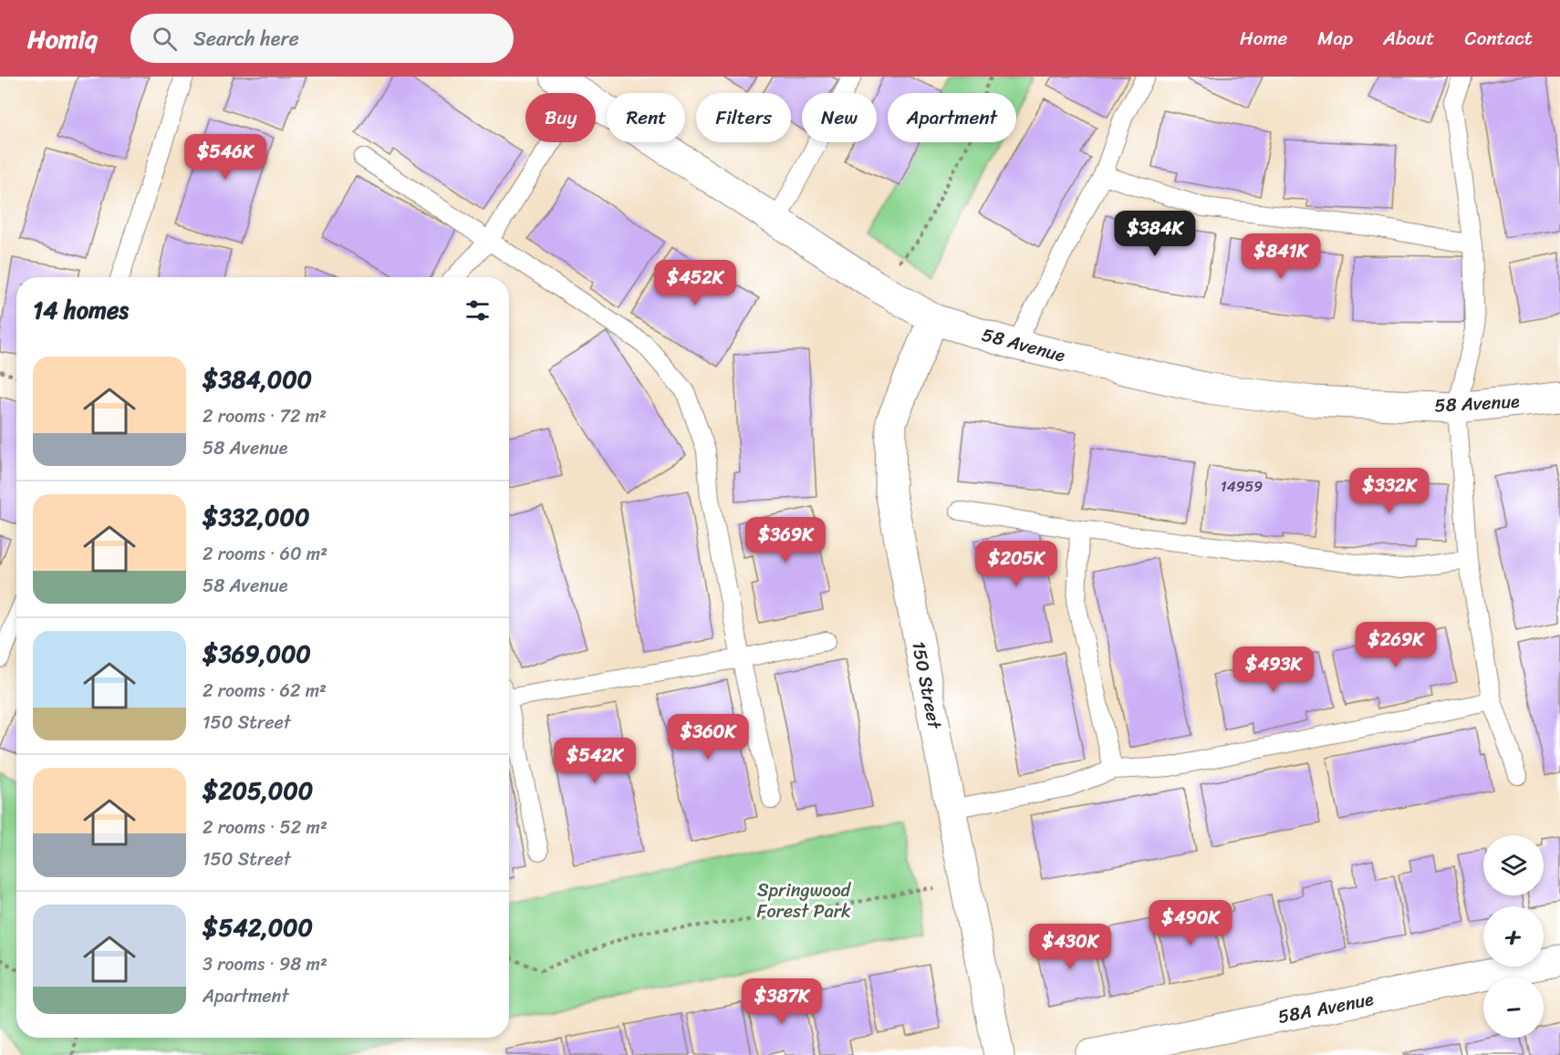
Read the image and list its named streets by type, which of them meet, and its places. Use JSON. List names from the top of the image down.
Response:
{
  "streets": {
    "street": ["58 Avenue", "150 Street", "58A Avenue"]
  },
  "crossings": [
    ["58 Avenue", "150 Street"]
  ],
  "parks": ["Springwood Forest Park"],
  "house_numbers": ["14959"],
  "page": {
    "header": "Homiq",
    "search": "Search here",
    "nav": [
      "Home",
      "Map",
      "About",
      "Contact"
    ],
    "chip": [
      "Buy",
      "Rent",
      "Filters",
      "New",
      "Apartment"
    ],
    "price": [
      "$546K",
      "$384K",
      "$841K",
      "$452K",
      "$332K",
      "$369K",
      "$205K",
      "$269K",
      "$493K",
      "$360K",
      "$542K",
      "$490K",
      "$430K",
      "$387K"
    ],
    "heading": "14 homes",
    "list": [
      {
        "name": "$384,000",
        "note": "2 rooms · 72 m² · 58 Avenue"
      },
      {
        "name": "$332,000",
        "note": "2 rooms · 60 m² · 58 Avenue"
      },
      {
        "name": "$369,000",
        "note": "2 rooms · 62 m² · 150 Street"
      },
      {
        "name": "$205,000",
        "note": "2 rooms · 52 m² · 150 Street"
      },
      {
        "name": "$542,000",
        "note": "3 rooms · 98 m² · Apartment"
      }
    ],
    "map_buttons": ["+", "−"]
  }
}
